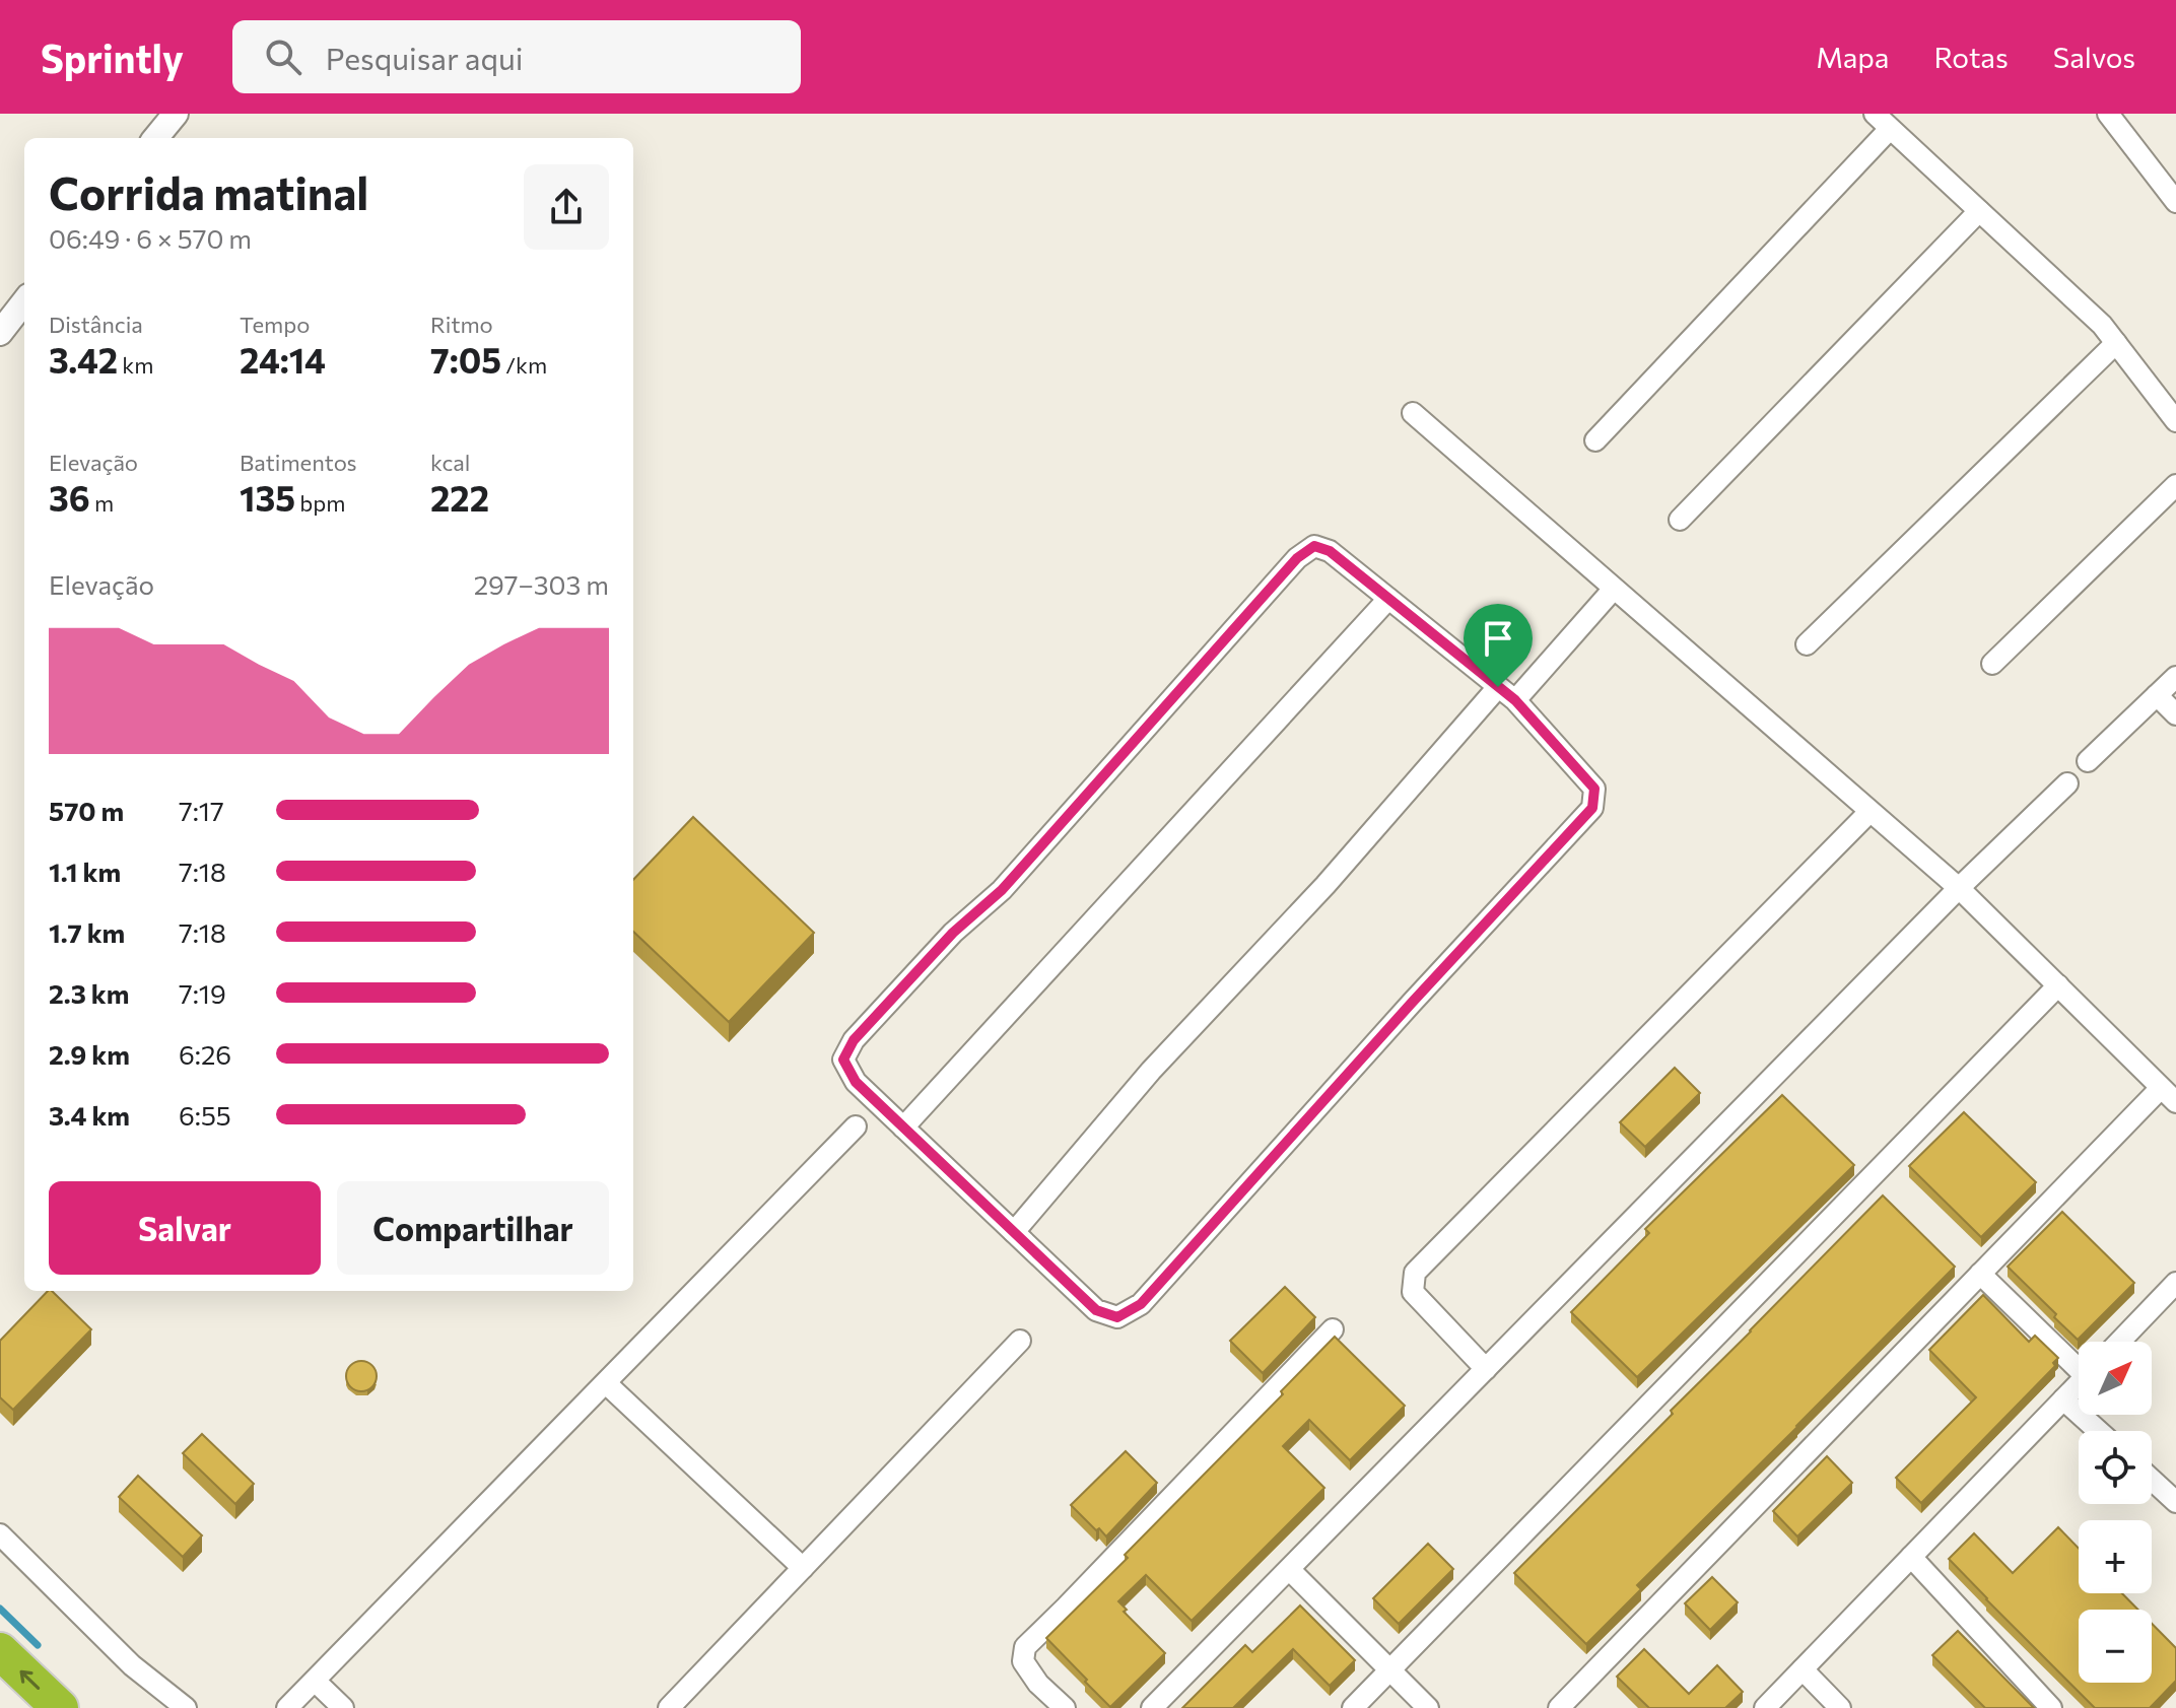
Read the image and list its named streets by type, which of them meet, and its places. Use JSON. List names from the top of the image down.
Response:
{
  "north": "top right",
  "page": {
    "header": "Sprintly",
    "search": "Pesquisar aqui",
    "nav": ["Mapa", "Rotas", "Salvos"],
    "heading": ["Corrida matinal", "06:49 · 6 × 570 m"],
    "stats": [
      ["Distância", "3.42 km"],
      ["Tempo", "24:14"],
      ["Ritmo", "7:05 /km"],
      ["Elevação", "36 m"],
      ["Batimentos", "135 bpm"],
      ["kcal", "222"]
    ],
    "chart": ["Elevação", "297–303 m"],
    "list": [
      {
        "name": "570 m",
        "note": "7:17"
      },
      {
        "name": "1.1 km",
        "note": "7:18"
      },
      {
        "name": "1.7 km",
        "note": "7:18"
      },
      {
        "name": "2.3 km",
        "note": "7:19"
      },
      {
        "name": "2.9 km",
        "note": "6:26"
      },
      {
        "name": "3.4 km",
        "note": "6:55"
      }
    ],
    "buttons": ["Salvar", "Compartilhar"],
    "map_buttons": ["+", "−"]
  }
}
